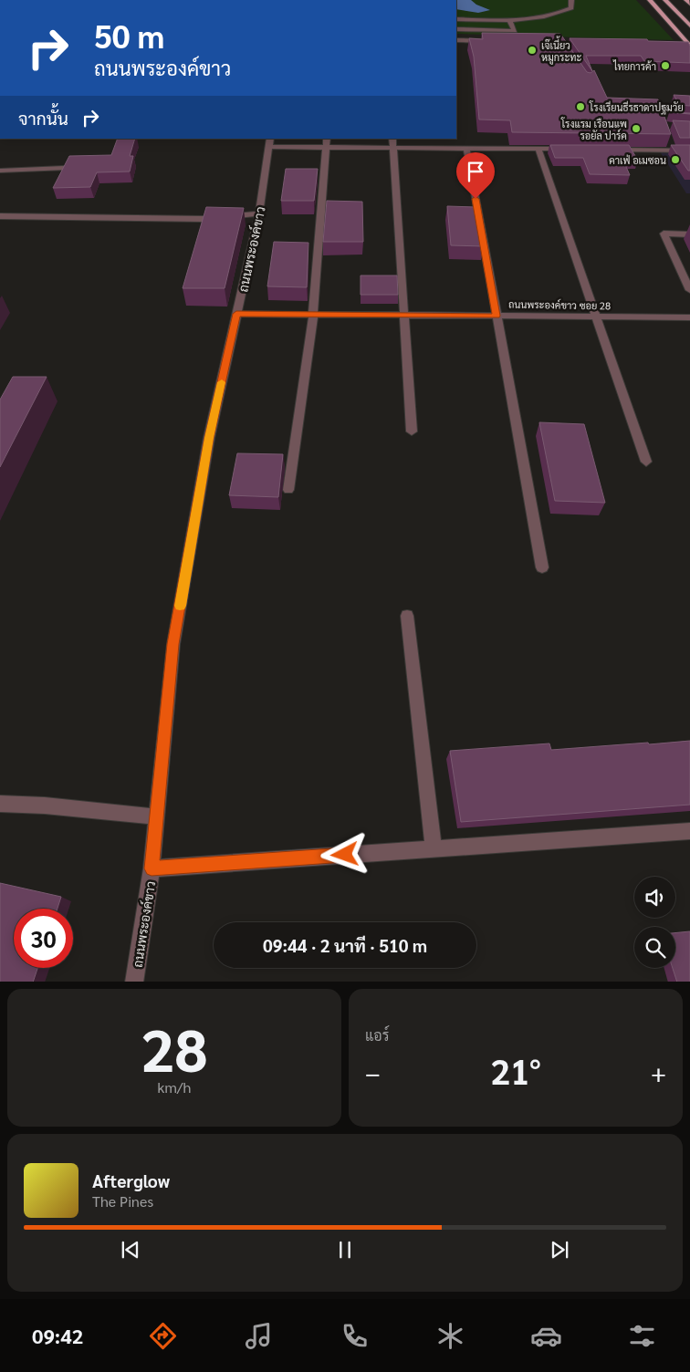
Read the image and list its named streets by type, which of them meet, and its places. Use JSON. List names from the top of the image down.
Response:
{
  "streets": {
    "street": ["ถนนพระองค์ขาว", "ถนนพระองค์ขาว ซอย 28"]
  },
  "crossings": [
    ["ถนนพระองค์ขาว", "ถนนพระองค์ขาว ซอย 28"]
  ],
  "places": [
    "เจ๊เนี้ยว หมูกระทะ",
    "ไทยการค้า",
    "โรงเรียนธีรธาดาปฐมวัย",
    "โรงแรม เรือนแพ รอยัล ปาร์ค",
    "คาเฟ่ อเมซอน"
  ],
  "page": {
    "turn": ["50 m", "ถนนพระองค์ขาว"],
    "then": "จากนั้น",
    "limit": "30",
    "trip": "09:44 · 2 นาที · 510 m",
    "tile": [
      ["28", "km/h"],
      "แอร์"
    ],
    "heat": ["−", "21°", "+"],
    "song": ["Afterglow", "The Pines"],
    "tabs": "09:42"
  }
}
